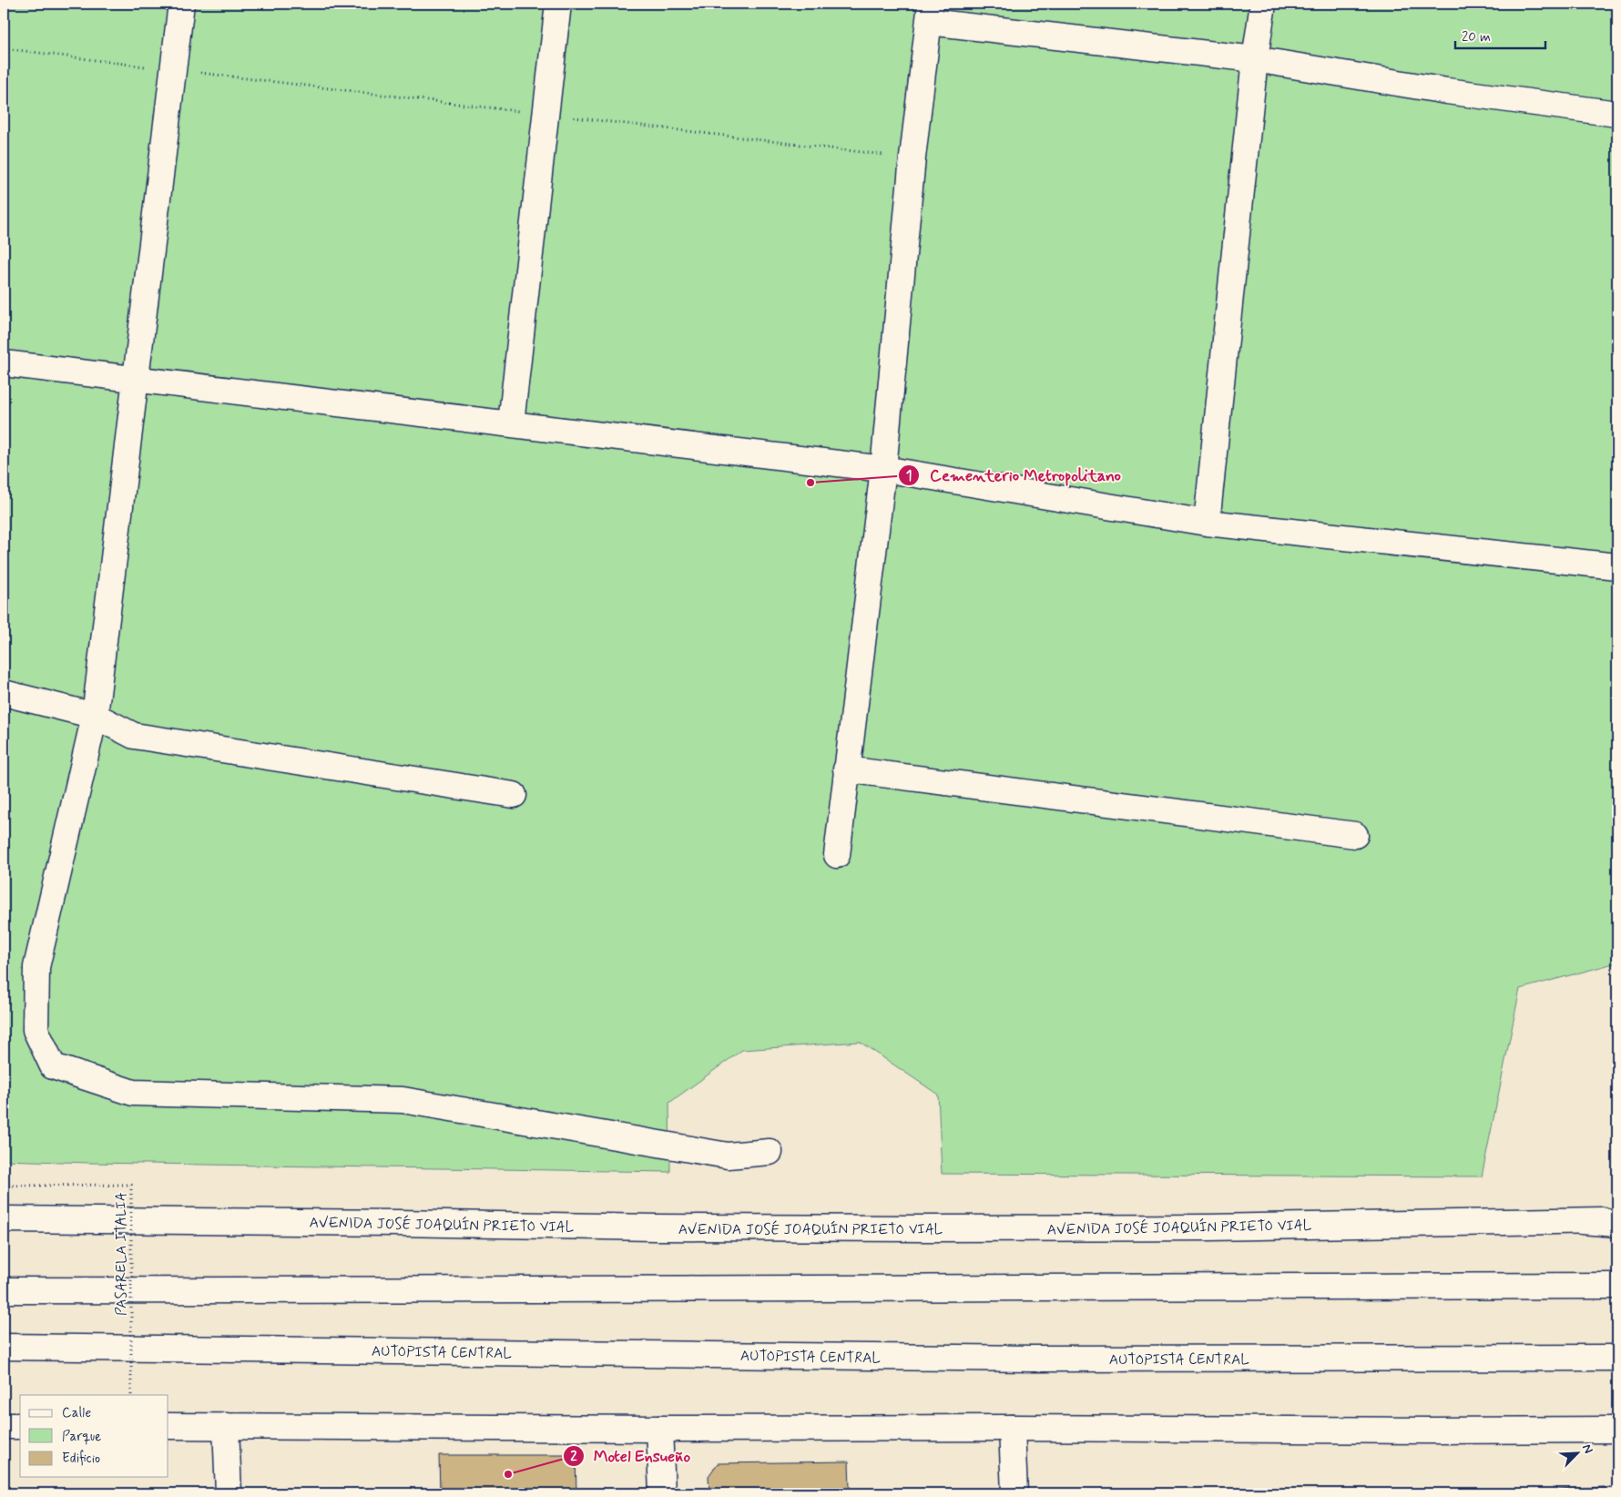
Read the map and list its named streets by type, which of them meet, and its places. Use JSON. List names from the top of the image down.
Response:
{
  "streets": {
    "main road": ["AVENIDA JOSÉ JOAQUÍN PRIETO VIAL", "AUTOPISTA CENTRAL"],
    "path": ["PASARELA ITALIA"]
  },
  "places": ["Cementerio Metropolitano", "Motel Ensueño"],
  "legend": ["Calle", "Parque", "Edificio"],
  "scale_bar": "20 m",
  "north": "top right"
}
